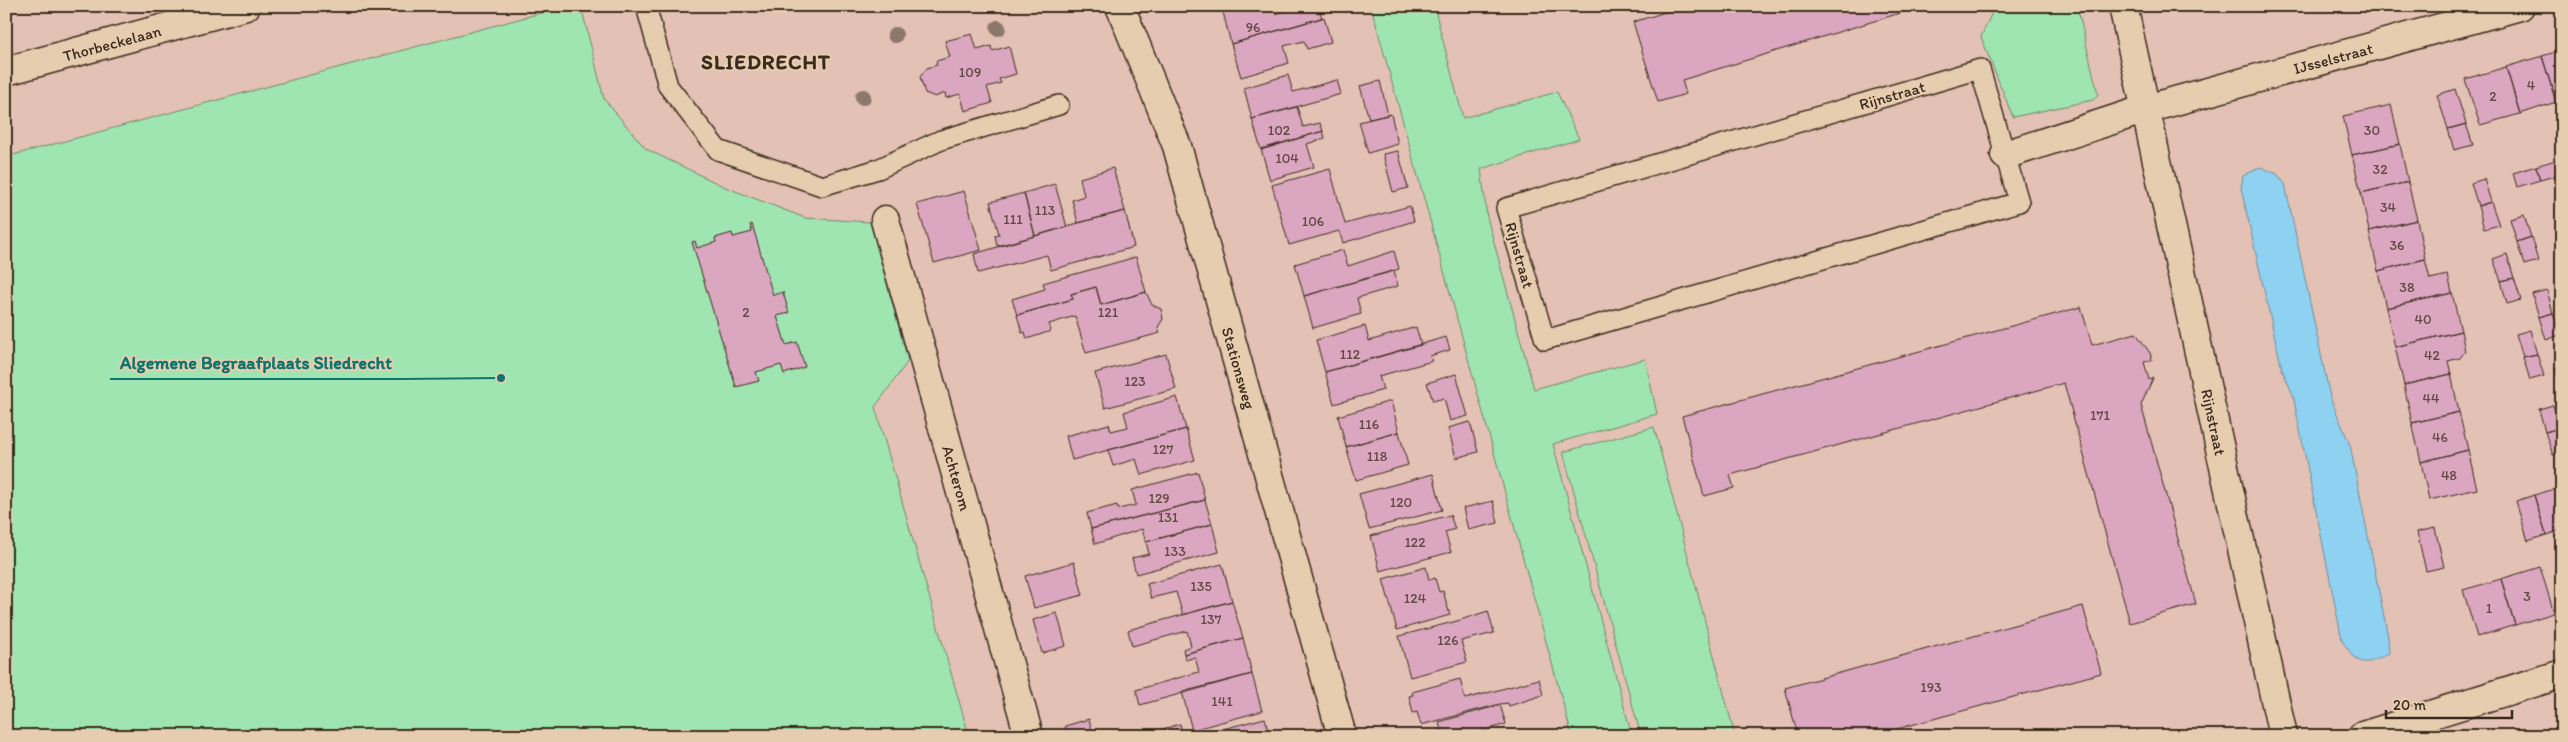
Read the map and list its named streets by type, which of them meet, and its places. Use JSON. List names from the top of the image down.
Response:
{
  "streets": {
    "street": [
      "Thorbeckelaan",
      "IJsselstraat",
      "Rijnstraat",
      "Stationsweg",
      "Achterom"
    ]
  },
  "crossings": [
    ["IJsselstraat", "Rijnstraat"]
  ],
  "districts": ["SLIEDRECHT"],
  "places": ["Algemene Begraafplaats Sliedrecht"],
  "house_numbers": [
    "96",
    "109",
    "4",
    "2",
    "102",
    "30",
    "104",
    "32",
    "34",
    "113",
    "111",
    "106",
    "36",
    "38",
    "2",
    "121",
    "40",
    "112",
    "42",
    "123",
    "44",
    "171",
    "116",
    "46",
    "127",
    "118",
    "48",
    "129",
    "120",
    "131",
    "122",
    "133",
    "135",
    "3",
    "124",
    "1",
    "137",
    "126",
    "193",
    "141"
  ],
  "scale_bar": "20 m"
}
